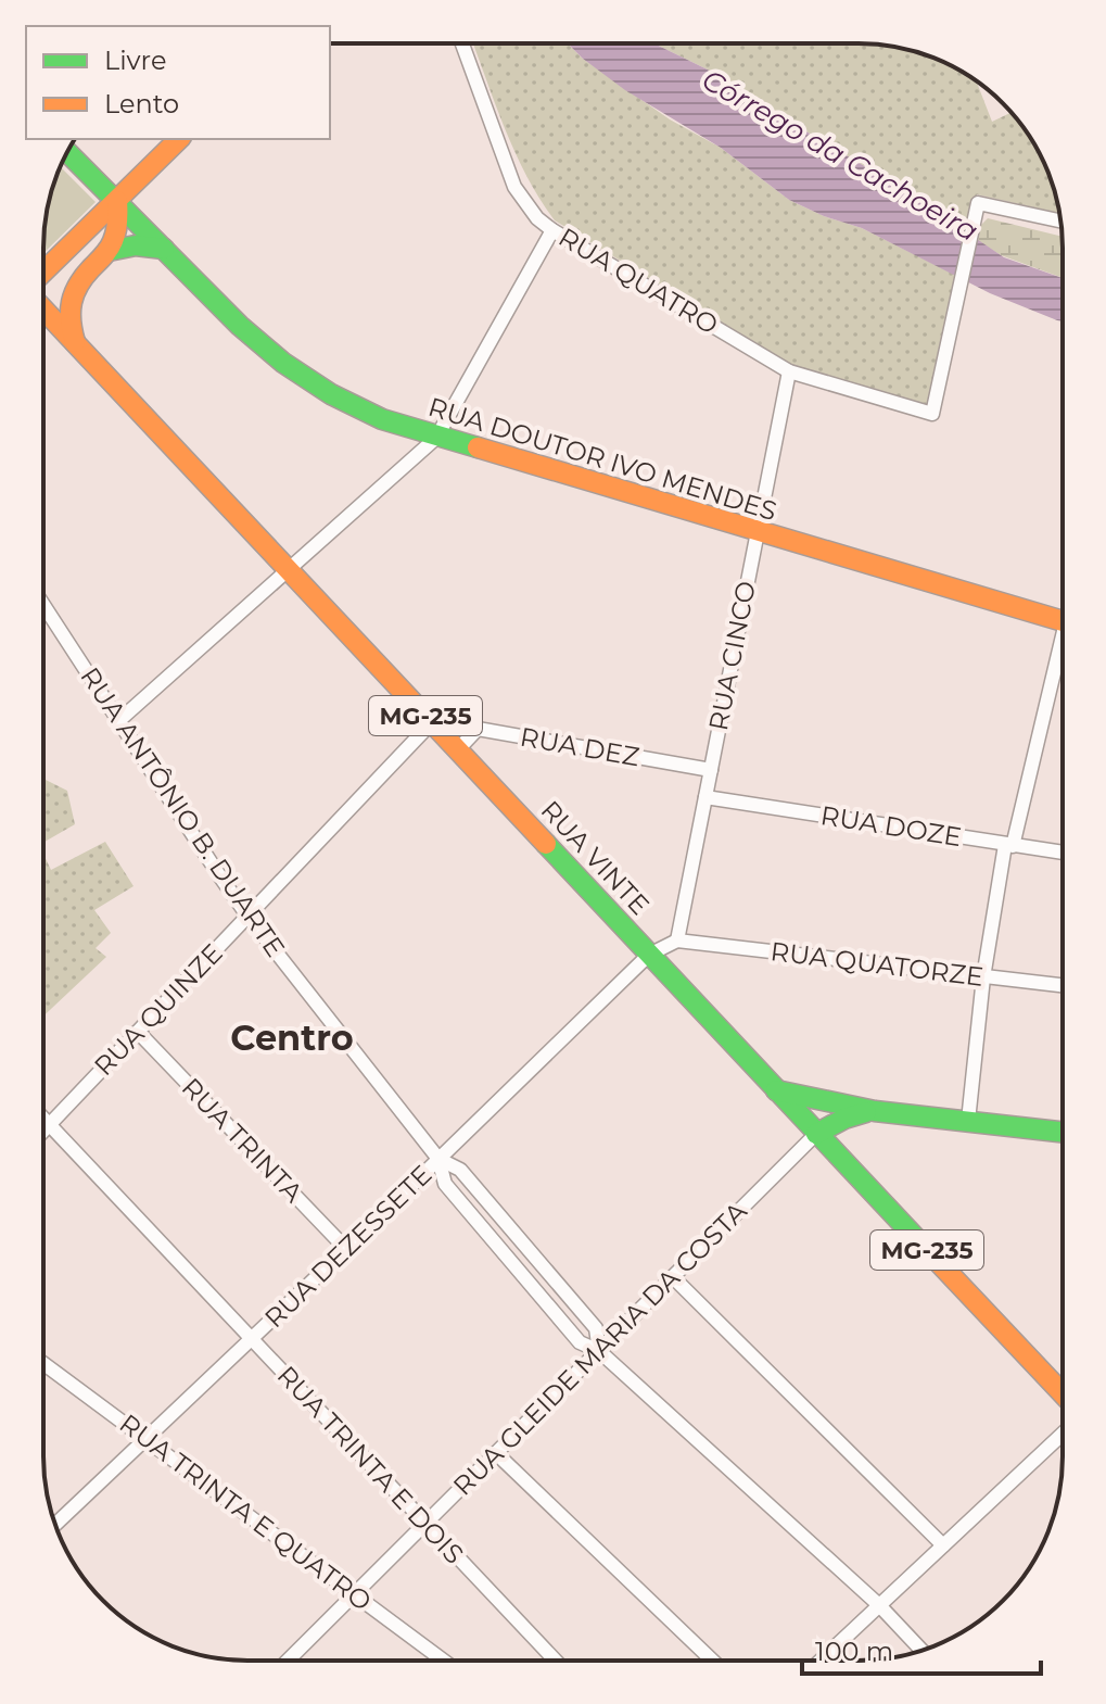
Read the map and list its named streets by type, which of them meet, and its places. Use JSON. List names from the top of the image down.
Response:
{
  "streets": {
    "main road": ["RUA DOUTOR IVO MENDES", "MG-235", "RUA VINTE"],
    "street": [
      "RUA QUATRO",
      "RUA CINCO",
      "RUA DEZ",
      "RUA ANTÔNIO B. DUARTE",
      "RUA DOZE",
      "RUA QUATORZE",
      "RUA QUINZE",
      "RUA TRINTA",
      "RUA DEZESSETE",
      "RUA GLEIDE MARIA DA COSTA",
      "RUA TRINTA E DOIS",
      "RUA TRINTA E QUATRO"
    ]
  },
  "crossings": [
    ["RUA QUATRO", "RUA CINCO"],
    ["RUA DOUTOR IVO MENDES", "RUA CINCO"],
    ["RUA CINCO", "RUA DEZ"],
    ["RUA CINCO", "RUA DOZE"],
    ["RUA CINCO", "RUA QUATORZE"],
    ["RUA CINCO", "RUA DEZESSETE"],
    ["MG-235", "RUA VINTE"],
    ["RUA DEZ", "RUA VINTE"],
    ["RUA ANTÔNIO B. DUARTE", "RUA QUINZE"],
    ["RUA ANTÔNIO B. DUARTE", "RUA DEZESSETE"],
    ["RUA ANTÔNIO B. DUARTE", "RUA GLEIDE MARIA DA COSTA"],
    ["RUA VINTE", "RUA QUINZE"],
    ["RUA VINTE", "RUA DEZESSETE"],
    ["RUA VINTE", "RUA GLEIDE MARIA DA COSTA"],
    ["RUA QUATORZE", "RUA DEZESSETE"],
    ["RUA QUINZE", "RUA TRINTA"],
    ["RUA QUINZE", "RUA TRINTA E DOIS"],
    ["RUA TRINTA", "RUA DEZESSETE"],
    ["RUA DEZESSETE", "RUA TRINTA E DOIS"],
    ["RUA DEZESSETE", "RUA TRINTA E QUATRO"],
    ["RUA GLEIDE MARIA DA COSTA", "RUA TRINTA E DOIS"],
    ["RUA GLEIDE MARIA DA COSTA", "RUA TRINTA E QUATRO"]
  ],
  "districts": ["Centro"],
  "water": ["Córrego da Cachoeira"],
  "legend": ["Livre", "Lento"],
  "scale_bar": "100 m"
}
